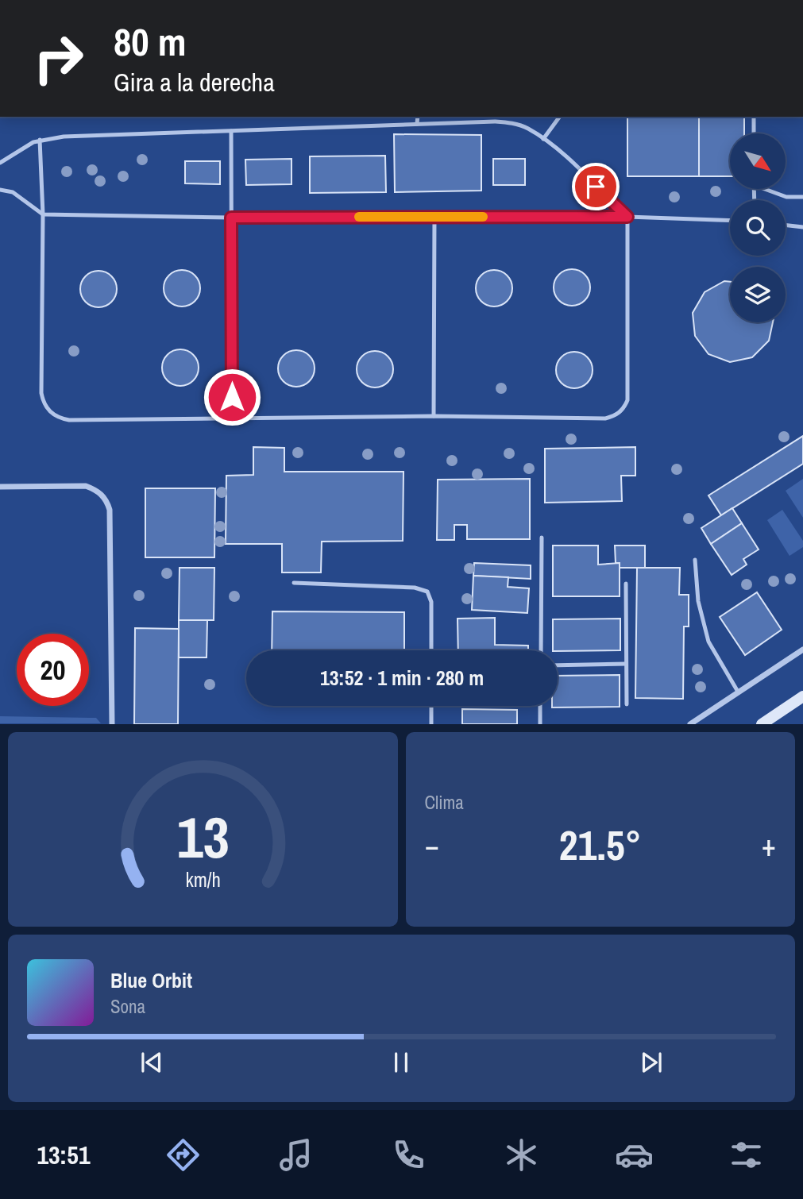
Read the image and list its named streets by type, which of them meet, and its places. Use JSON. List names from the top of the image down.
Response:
{
  "north": "bottom right",
  "page": {
    "turn": ["80 m", "Gira a la derecha"],
    "limit": "20",
    "trip": "13:52 · 1 min · 280 m",
    "tile": "Clima",
    "heat": ["−", "21.5°", "+"],
    "song": ["Blue Orbit", "Sona"],
    "tabs": "13:51",
    "gauge": ["13", "km/h"]
  }
}
